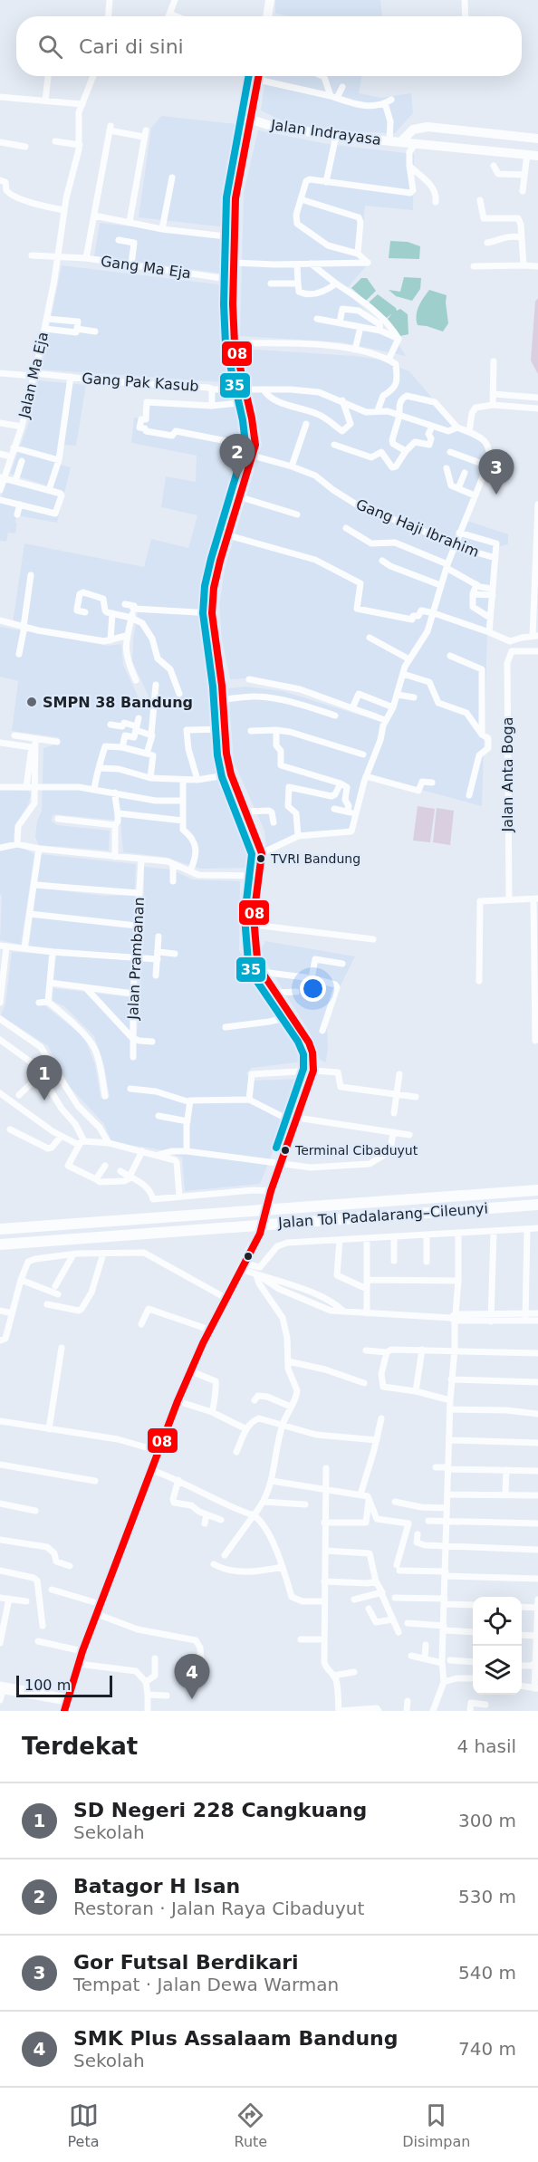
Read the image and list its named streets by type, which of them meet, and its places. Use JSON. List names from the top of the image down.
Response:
{
  "streets": {
    "highway": ["Jalan Tol Padalarang–Cileunyi"],
    "main road": ["Jalan Indrayasa"],
    "street": [
      "Gang Ma Eja",
      "Jalan Ma Eja",
      "Gang Pak Kasub",
      "Gang Haji Ibrahim",
      "Jalan Anta Boga",
      "Jalan Prambanan"
    ]
  },
  "crossings": [
    ["Gang Ma Eja", "Jalan Ma Eja"],
    ["Jalan Ma Eja", "Gang Pak Kasub"]
  ],
  "places": ["SMPN 38 Bandung", "TVRI Bandung", "Terminal Cibaduyut"],
  "lines": ["transit line 08", "transit line 35"],
  "scale_bar": "100 m",
  "page": {
    "search": "Cari di sini",
    "pins": [
      "2",
      "3",
      "1",
      "4"
    ],
    "scale": "100 m",
    "heading": ["Terdekat", "4 hasil"],
    "list": [
      {
        "mark": "1",
        "name": "SD Negeri 228 Cangkuang",
        "note": "Sekolah",
        "value": "300 m"
      },
      {
        "mark": "2",
        "name": "Batagor H Isan",
        "note": "Restoran · Jalan Raya Cibaduyut",
        "value": "530 m"
      },
      {
        "mark": "3",
        "name": "Gor Futsal Berdikari",
        "note": "Tempat · Jalan Dewa Warman",
        "value": "540 m"
      },
      {
        "mark": "4",
        "name": "SMK Plus Assalaam Bandung",
        "note": "Sekolah",
        "value": "740 m"
      }
    ],
    "nav": ["Peta", "Rute", "Disimpan"]
  }
}
